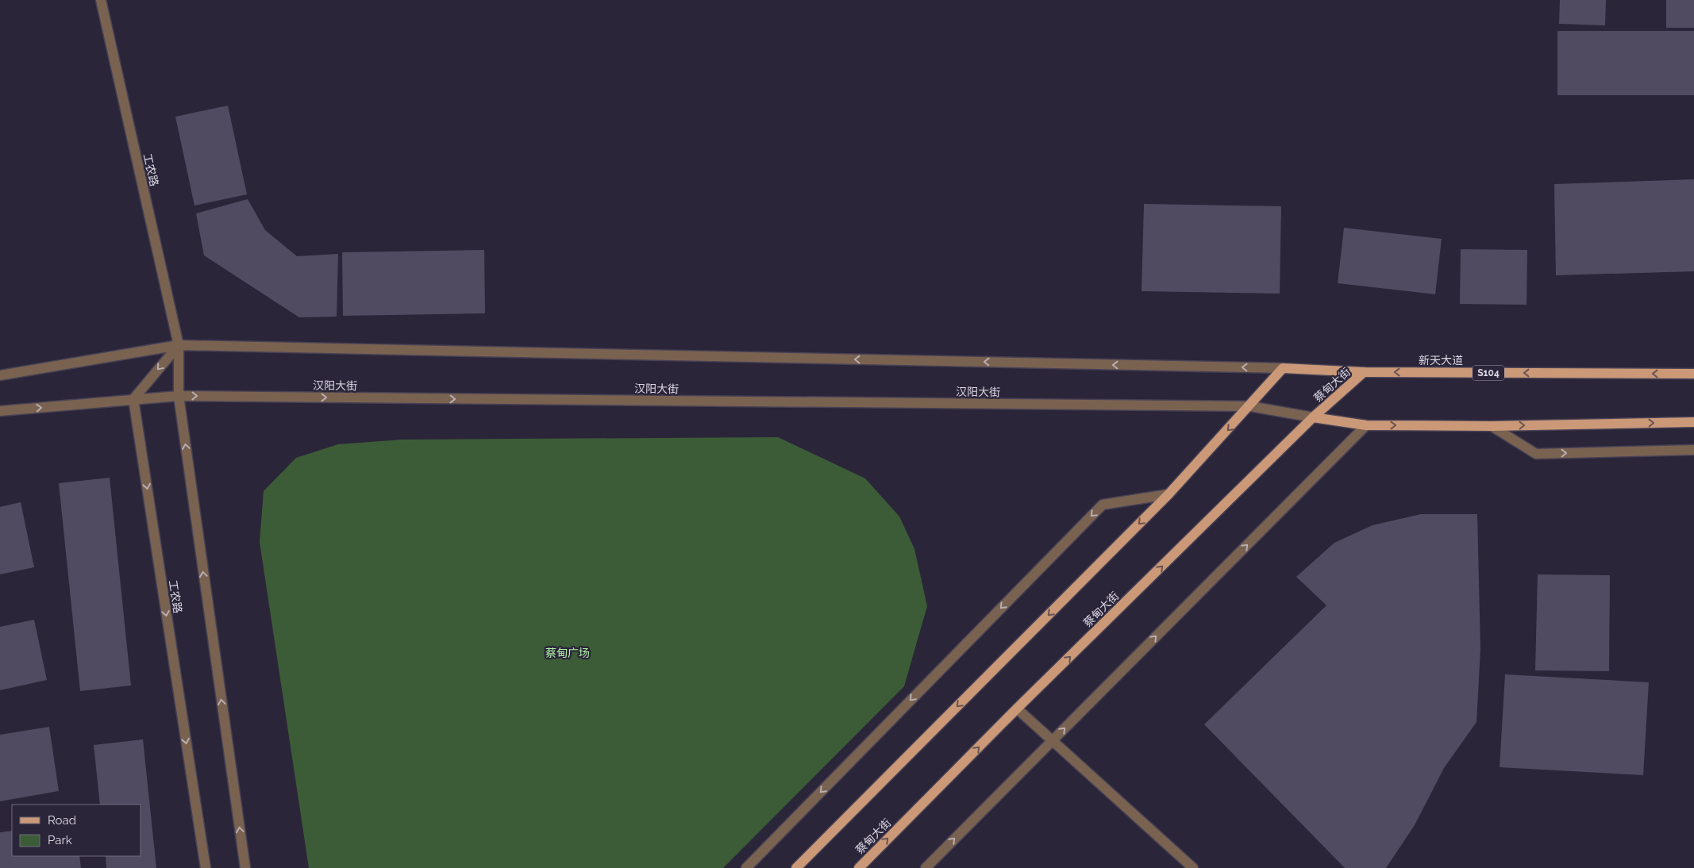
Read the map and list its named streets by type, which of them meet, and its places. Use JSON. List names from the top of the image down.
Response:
{
  "streets": {
    "main road": ["新天大道", "S104", "蔡甸大街"],
    "street": ["工农路", "汉阳大街"]
  },
  "crossings": [
    ["工农路", "汉阳大街"],
    ["新天大道", "蔡甸大街"],
    ["蔡甸大街", "汉阳大街"]
  ],
  "parks": ["蔡甸广场"],
  "legend": ["Road", "Park"]
}
